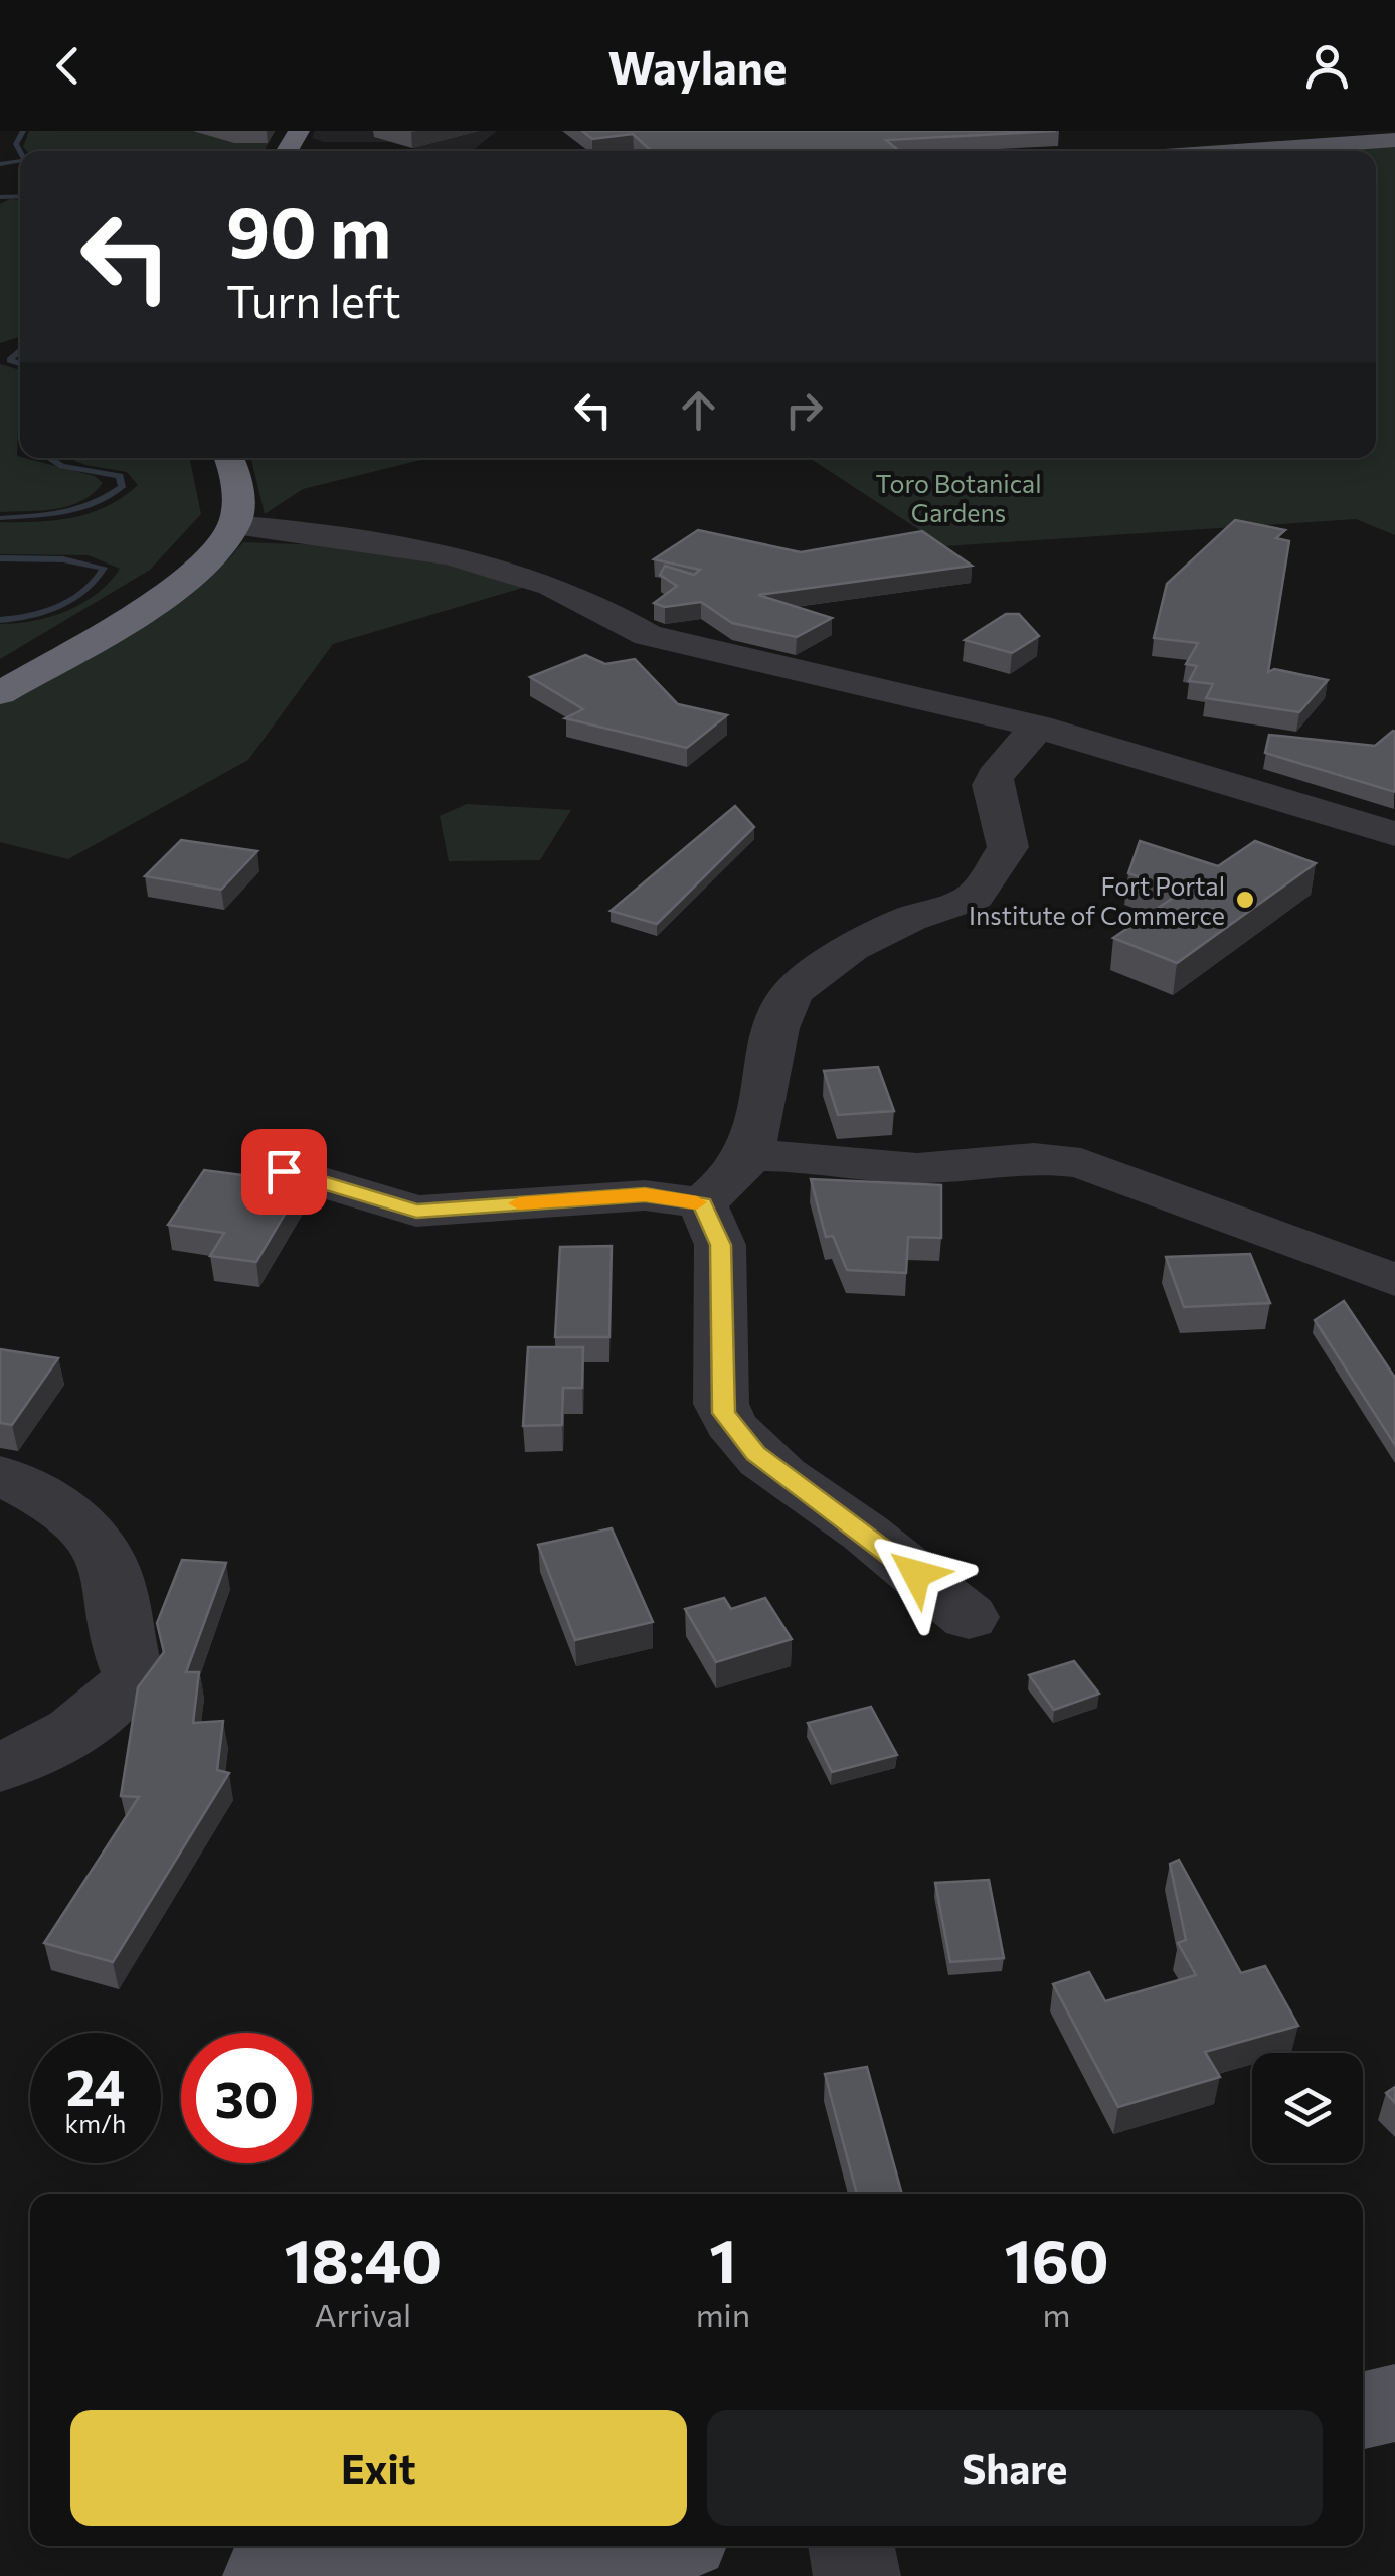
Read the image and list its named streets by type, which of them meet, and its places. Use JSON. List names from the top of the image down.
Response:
{
  "parks": ["Toro Botanical Gardens"],
  "places": ["Fort Portal Institute of Commerce"],
  "page": {
    "header": "Waylane",
    "turn": ["90 m", "Turn left"],
    "speed": "24 km/h",
    "limit": "30",
    "eta": [
      "18:40",
      "Arrival",
      "1",
      "min",
      "160",
      "m"
    ],
    "buttons": ["Exit", "Share"]
  }
}
